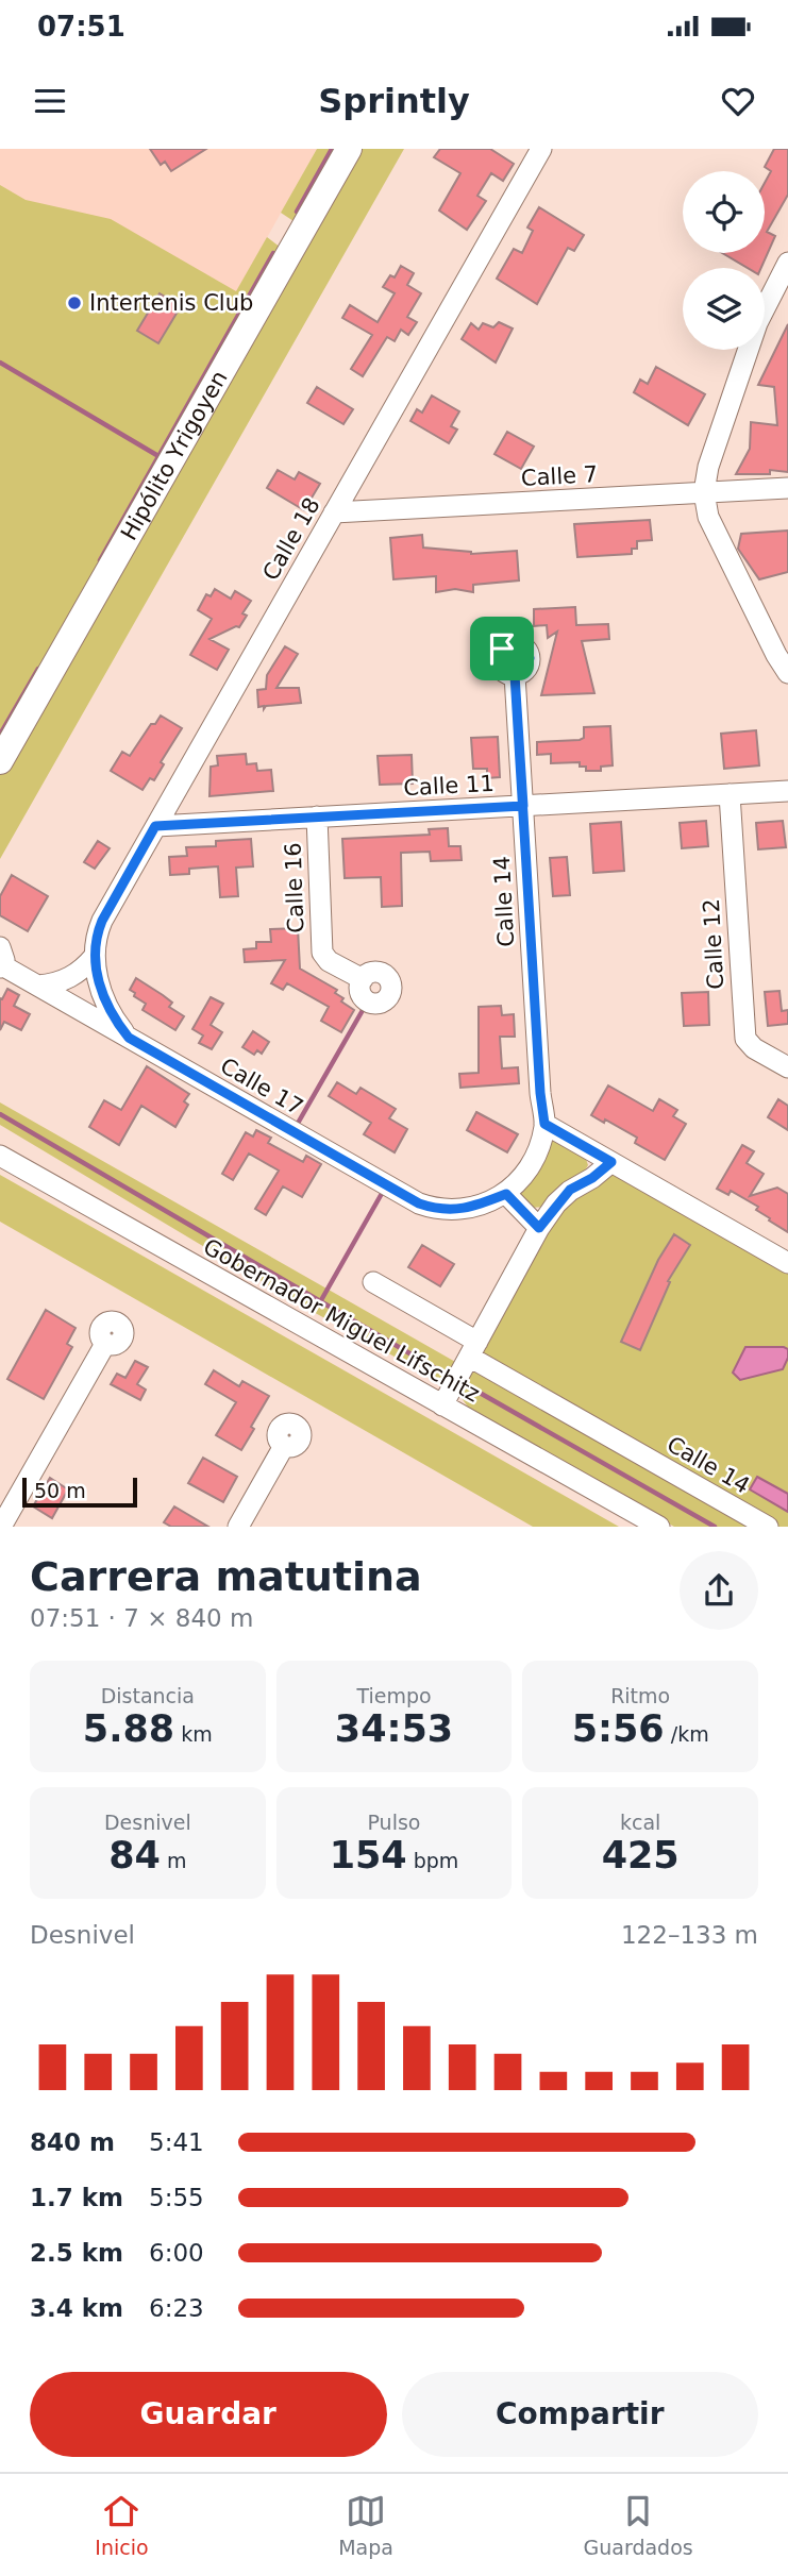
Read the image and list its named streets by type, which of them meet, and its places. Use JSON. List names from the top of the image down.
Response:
{
  "streets": {
    "main road": ["Hipólito Yrigoyen"],
    "street": [
      "Calle 7",
      "Calle 18",
      "Calle 11",
      "Calle 16",
      "Calle 14",
      "Calle 12",
      "Calle 17",
      "Gobernador Miguel Lifschitz"
    ]
  },
  "crossings": [
    ["Calle 7", "Calle 18"],
    ["Calle 18", "Calle 11"],
    ["Calle 18", "Calle 17"],
    ["Calle 11", "Calle 16"],
    ["Calle 11", "Calle 14"],
    ["Calle 11", "Calle 12"]
  ],
  "places": ["Intertenis Club"],
  "scale_bar": "50 m",
  "page": {
    "status": "07:51",
    "header": "Sprintly",
    "scale": "50 m",
    "heading": ["Carrera matutina", "07:51 · 7 × 840 m"],
    "stats": [
      ["Distancia", "5.88 km"],
      ["Tiempo", "34:53"],
      ["Ritmo", "5:56 /km"],
      ["Desnivel", "84 m"],
      ["Pulso", "154 bpm"],
      ["kcal", "425"]
    ],
    "chart": ["Desnivel", "122–133 m"],
    "list": [
      {
        "name": "840 m",
        "note": "5:41"
      },
      {
        "name": "1.7 km",
        "note": "5:55"
      },
      {
        "name": "2.5 km",
        "note": "6:00"
      },
      {
        "name": "3.4 km",
        "note": "6:23"
      }
    ],
    "buttons": ["Guardar", "Compartir"],
    "tabs": ["Inicio", "Mapa", "Guardados"]
  }
}
